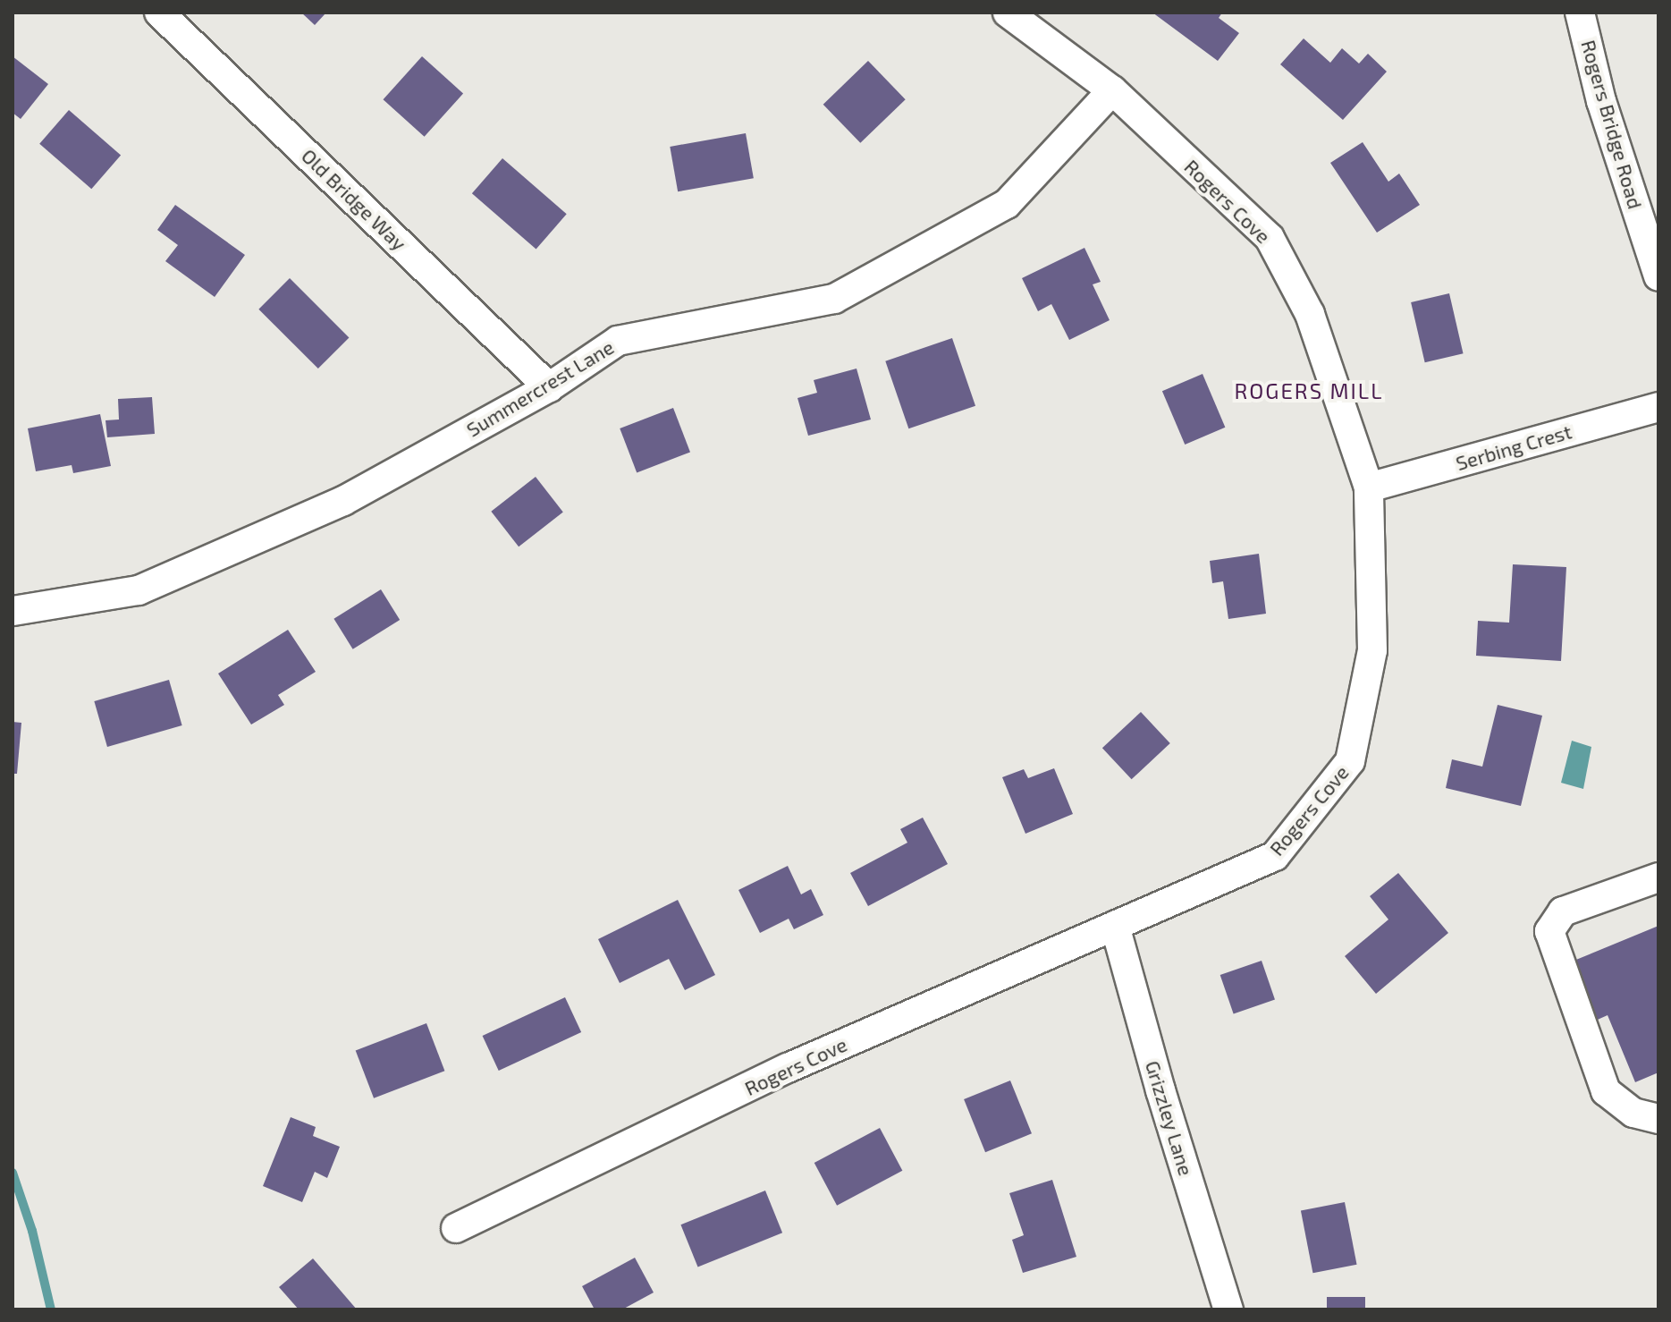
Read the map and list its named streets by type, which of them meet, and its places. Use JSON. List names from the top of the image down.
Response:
{
  "streets": {
    "street": [
      "Rogers Bridge Road",
      "Old Bridge Way",
      "Rogers Cove",
      "Summercrest Lane",
      "Serbing Crest",
      "Grizzley Lane"
    ]
  },
  "crossings": [
    ["Old Bridge Way", "Summercrest Lane"],
    ["Rogers Cove", "Summercrest Lane"],
    ["Rogers Cove", "Serbing Crest"],
    ["Rogers Cove", "Grizzley Lane"]
  ],
  "districts": ["ROGERS MILL"]
}
